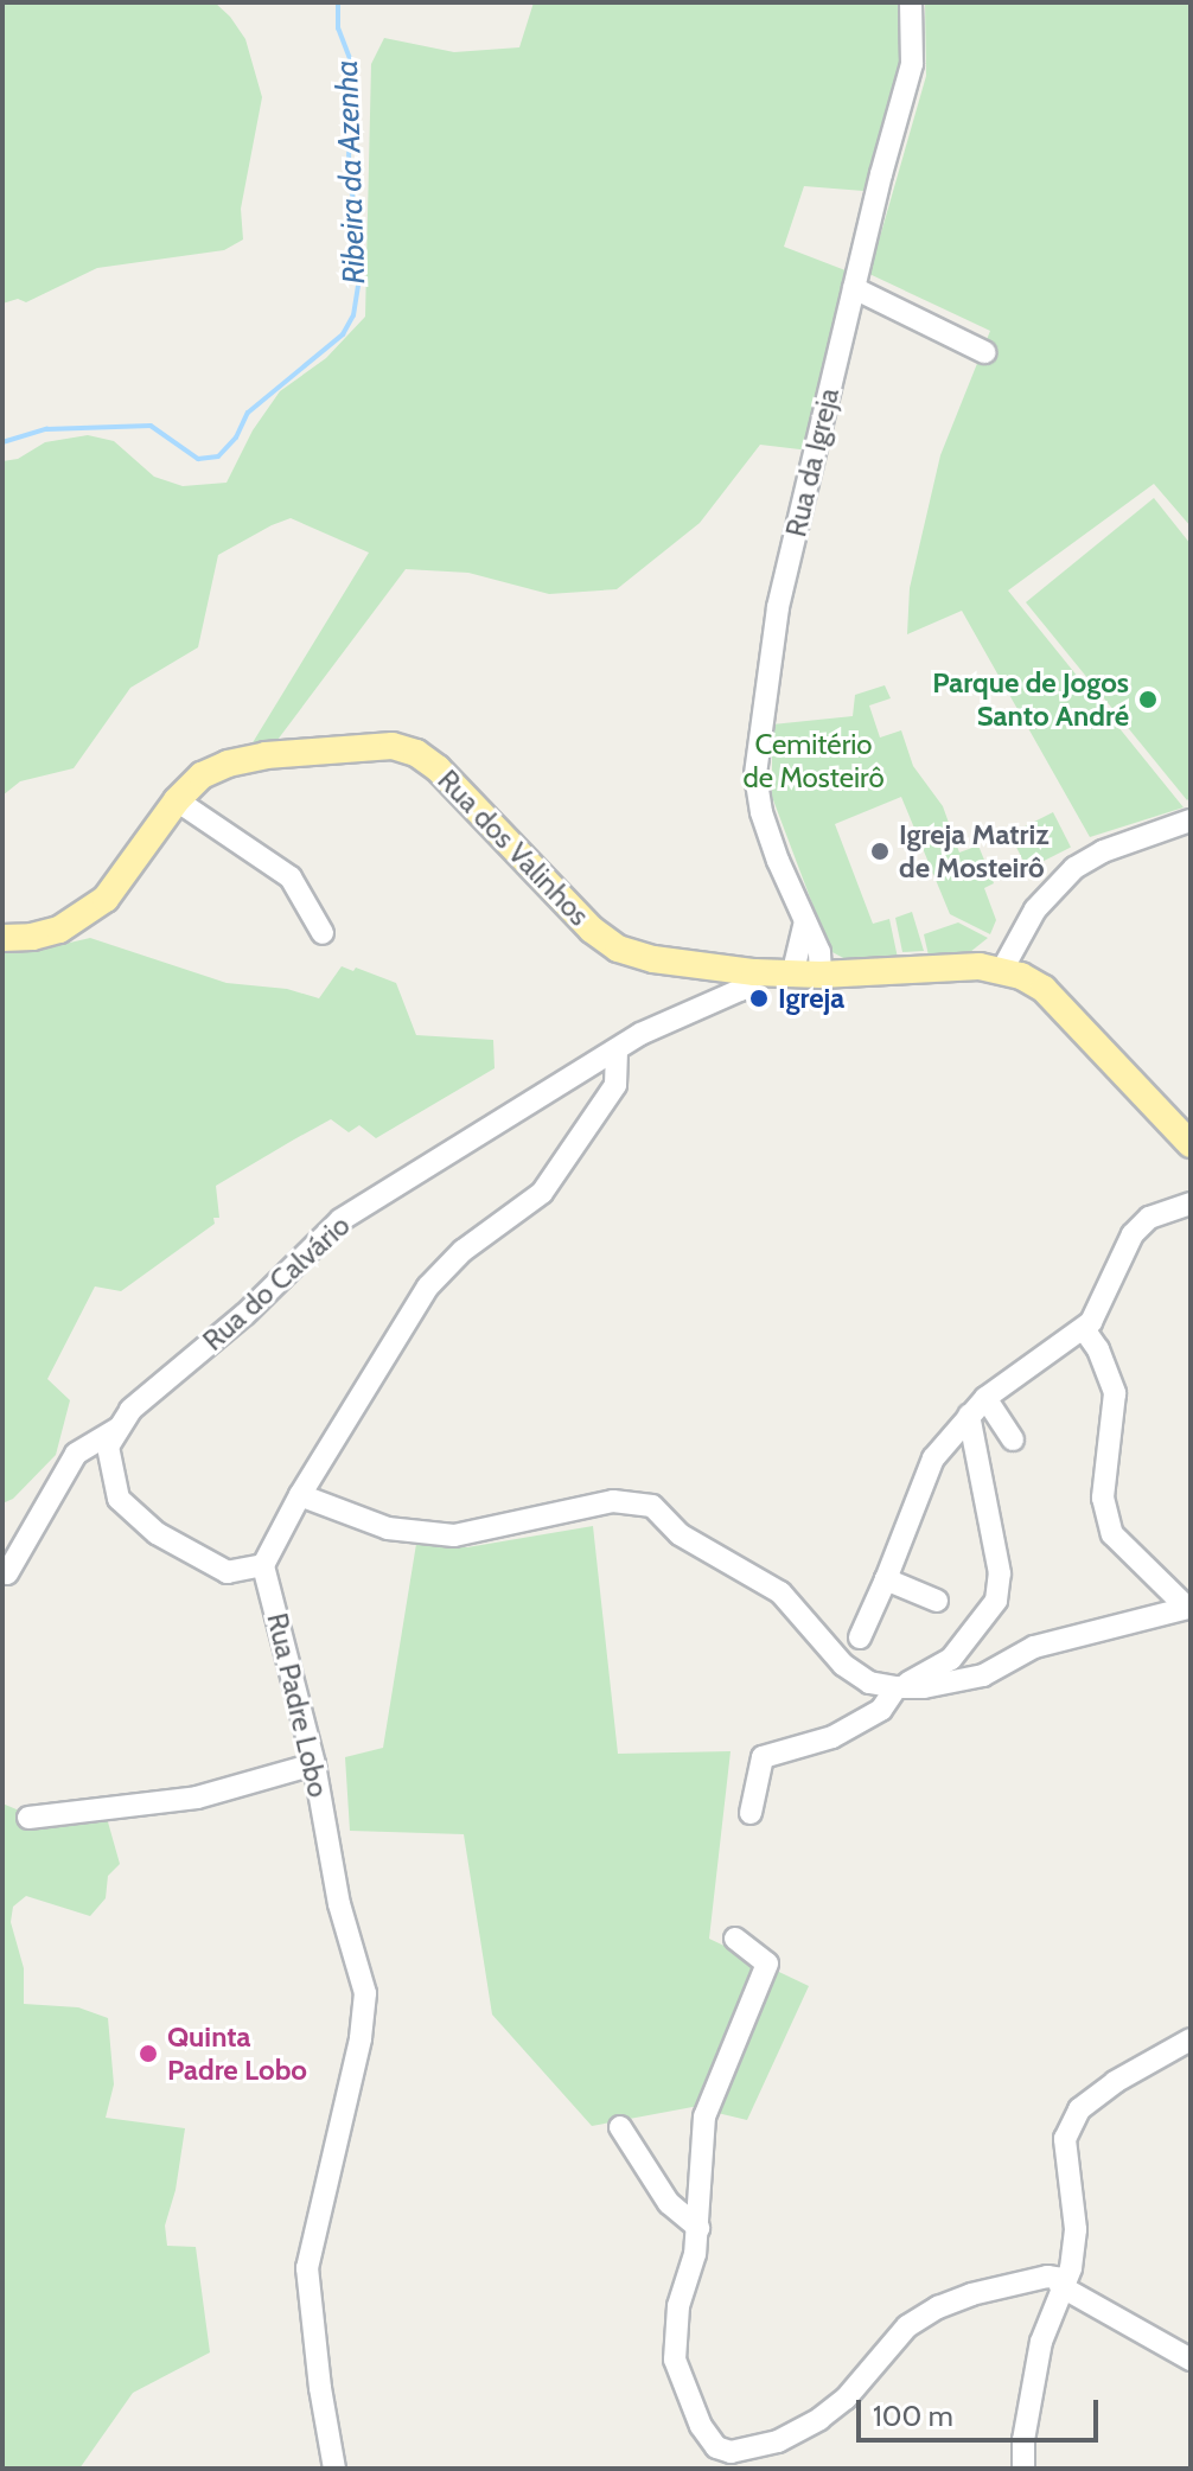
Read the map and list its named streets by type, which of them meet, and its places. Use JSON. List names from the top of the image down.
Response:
{
  "streets": {
    "main road": ["Rua dos Valinhos"],
    "street": ["Rua da Igreja", "Rua do Calvário", "Rua Padre Lobo"]
  },
  "crossings": [
    ["Rua da Igreja", "Rua dos Valinhos"],
    ["Rua dos Valinhos", "Rua do Calvário"]
  ],
  "water": ["Ribeira da Azenha"],
  "parks": ["Cemitério de Mosteirô"],
  "places": [
    "Parque de Jogos Santo André",
    "Igreja Matriz de Mosteirô",
    "Igreja",
    "Quinta Padre Lobo"
  ],
  "scale_bar": "100 m"
}
